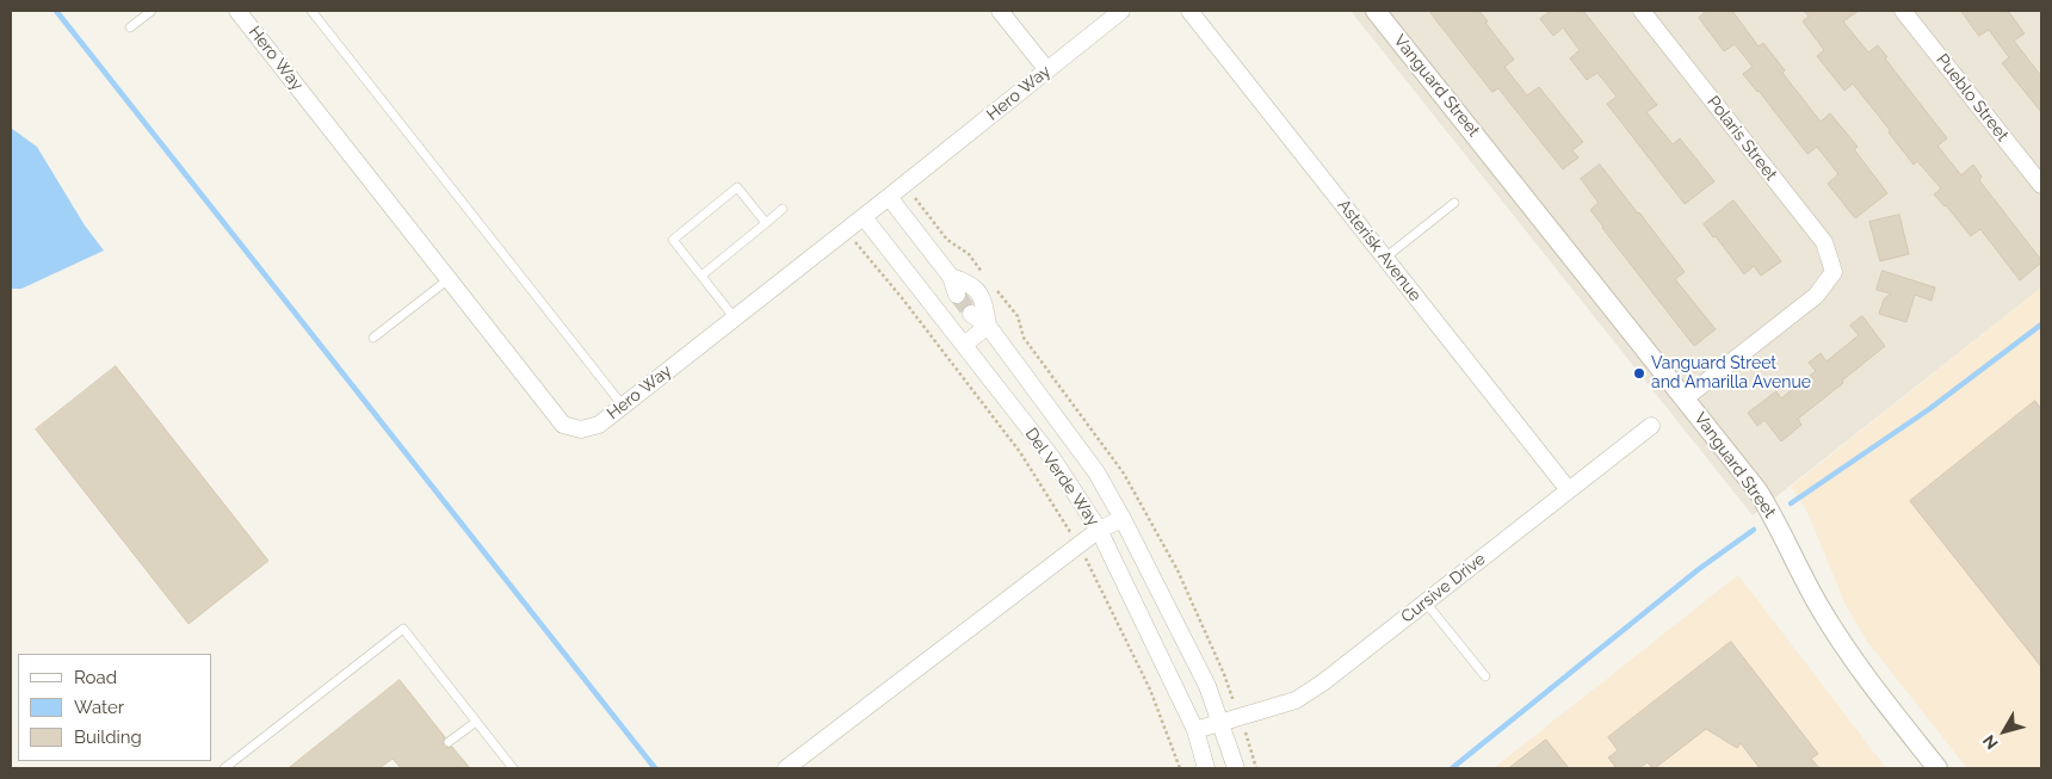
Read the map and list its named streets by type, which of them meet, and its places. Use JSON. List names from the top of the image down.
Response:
{
  "streets": {
    "street": [
      "Hero Way",
      "Vanguard Street",
      "Pueblo Street",
      "Polaris Street",
      "Asterisk Avenue",
      "Del Verde Way",
      "Cursive Drive"
    ]
  },
  "crossings": [
    ["Hero Way", "Del Verde Way"],
    ["Vanguard Street", "Polaris Street"],
    ["Asterisk Avenue", "Cursive Drive"],
    ["Del Verde Way", "Cursive Drive"]
  ],
  "places": ["Vanguard Street and Amarilla Avenue"],
  "legend": ["Road", "Water", "Building"],
  "north": "bottom left"
}
